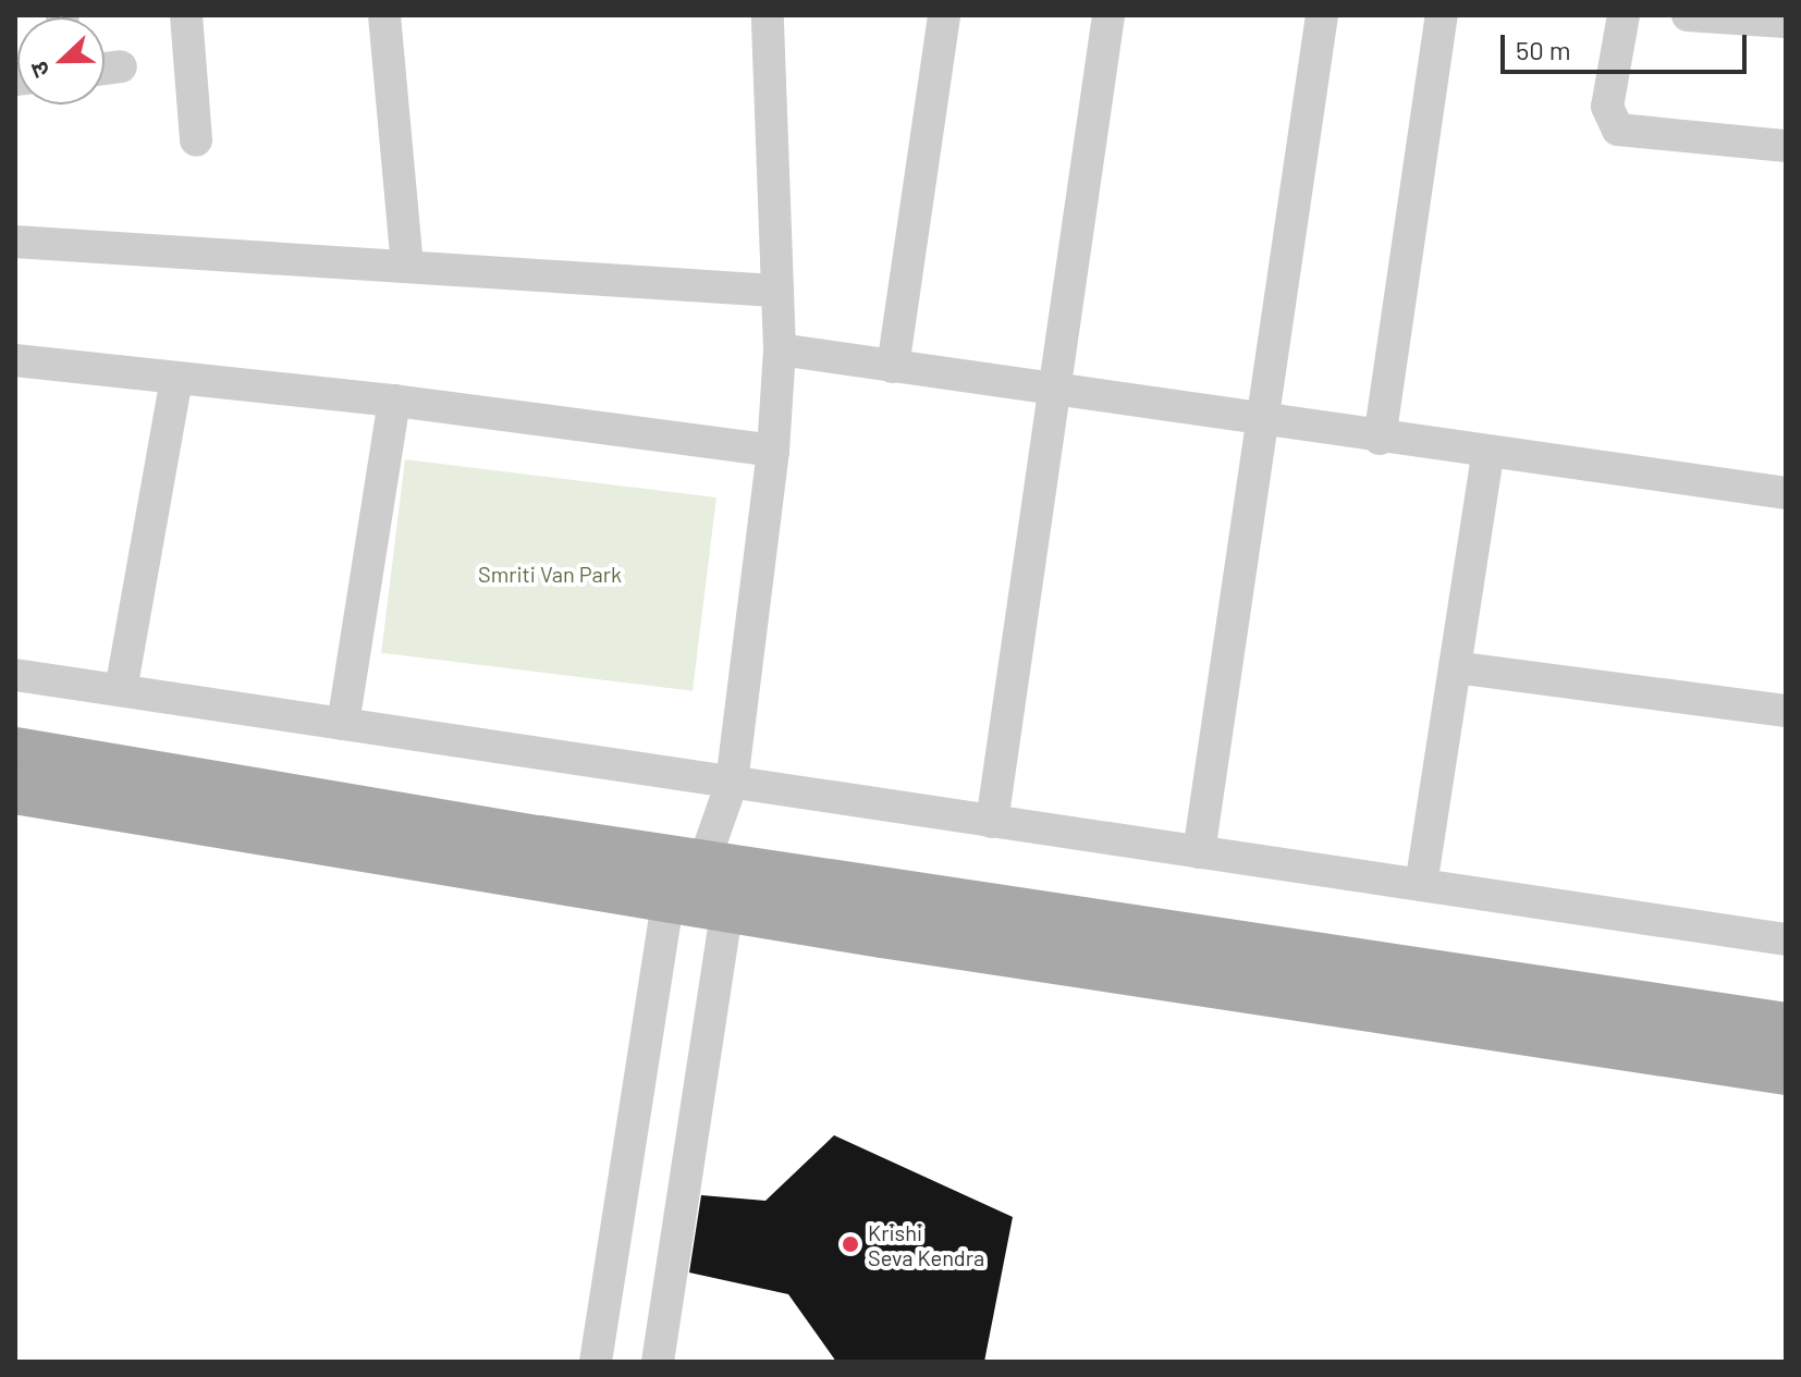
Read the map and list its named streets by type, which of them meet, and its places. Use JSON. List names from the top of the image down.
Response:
{
  "parks": ["Smriti Van Park"],
  "places": ["Krishi Seva Kendra"],
  "scale_bar": "50 m",
  "north": "left"
}
